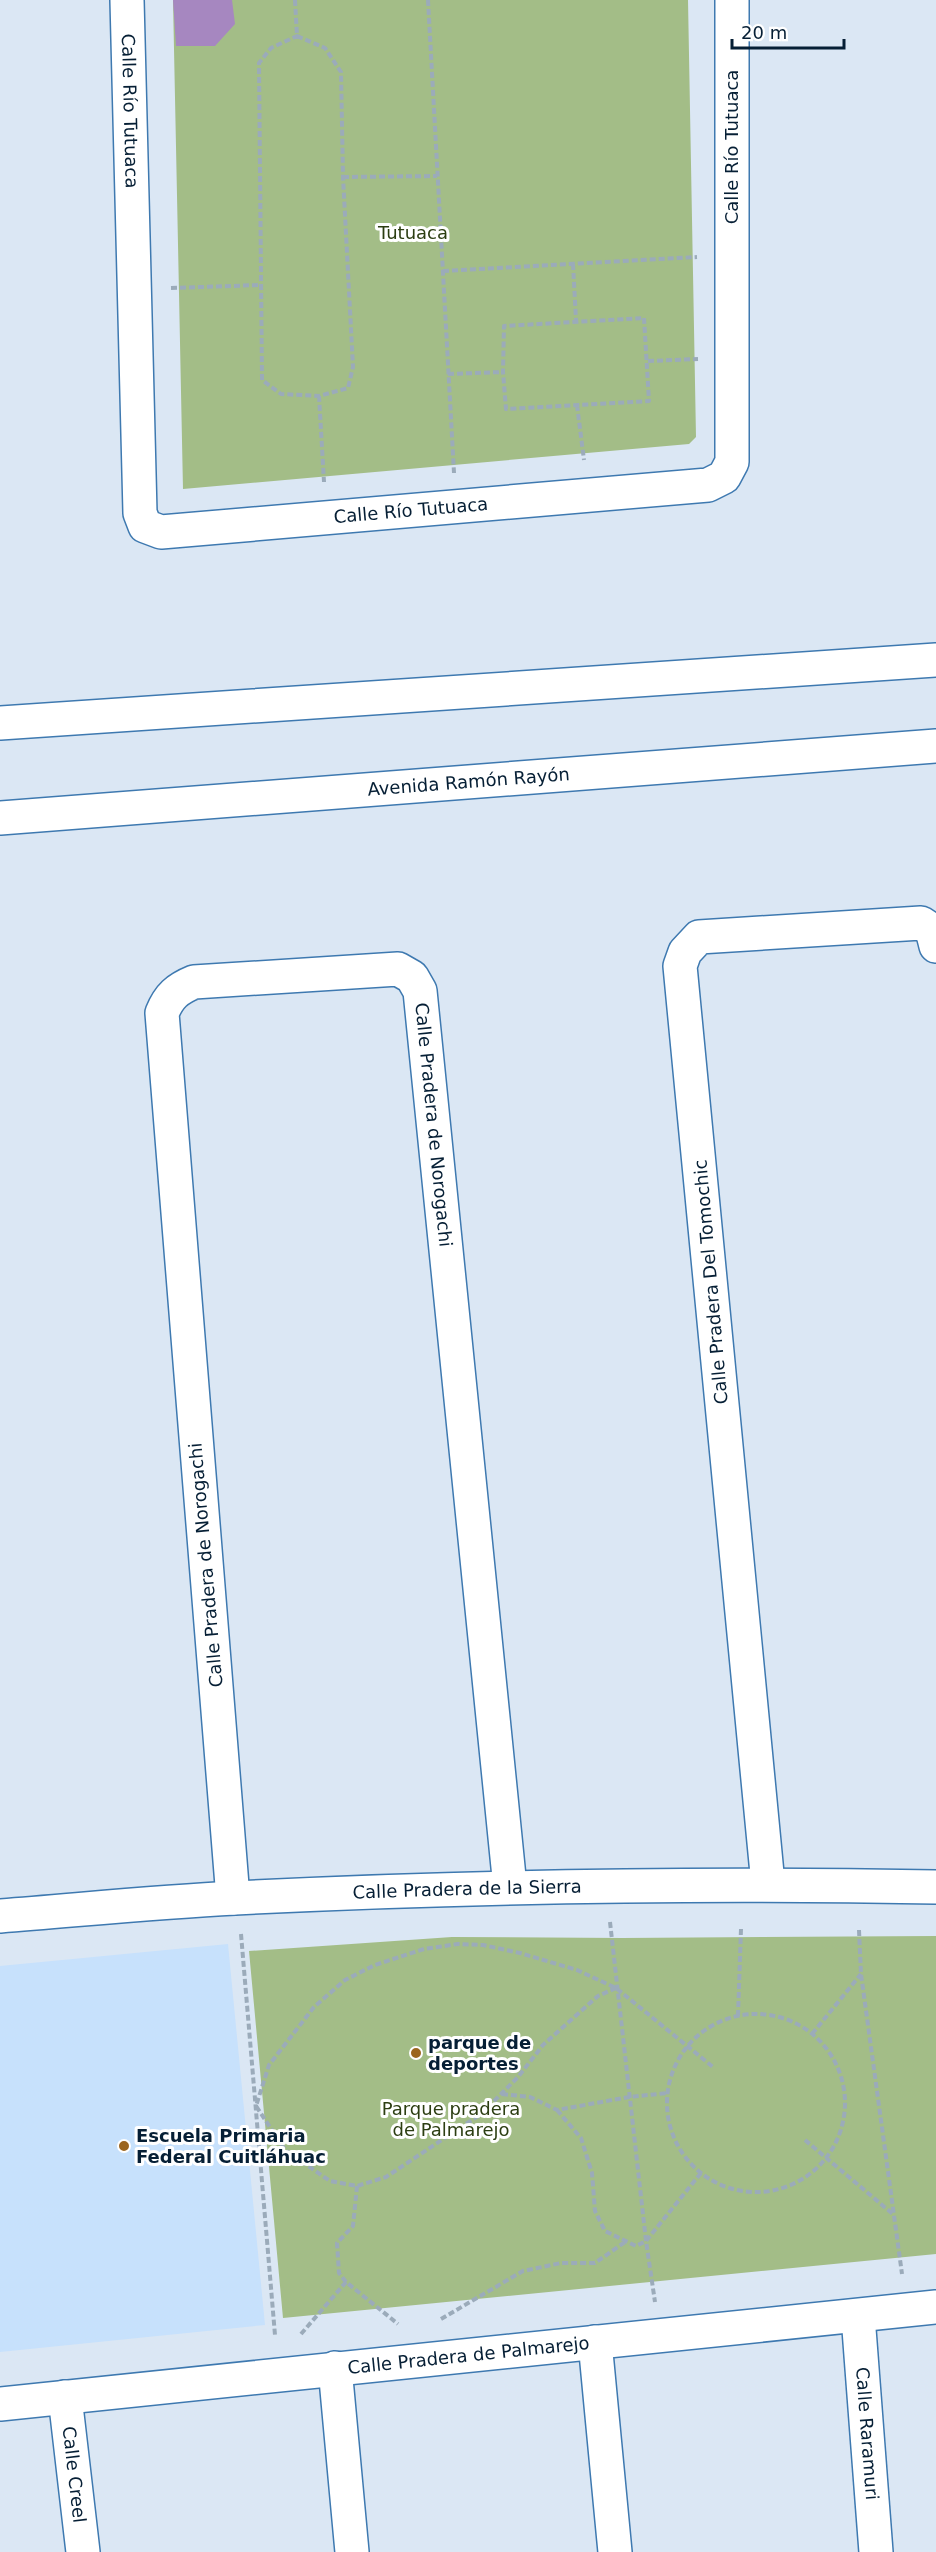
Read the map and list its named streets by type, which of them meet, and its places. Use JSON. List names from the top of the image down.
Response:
{
  "streets": {
    "street": [
      "Calle Río Tutuaca",
      "Avenida Ramón Rayón",
      "Calle Pradera de Norogachi",
      "Calle Pradera Del Tomochic",
      "Calle Pradera de la Sierra",
      "Calle Pradera de Palmarejo",
      "Calle Raramuri",
      "Calle Creel"
    ]
  },
  "crossings": [
    ["Calle Pradera de Norogachi", "Calle Pradera de la Sierra"],
    ["Calle Pradera Del Tomochic", "Calle Pradera de la Sierra"],
    ["Calle Pradera de Palmarejo", "Calle Raramuri"],
    ["Calle Pradera de Palmarejo", "Calle Creel"]
  ],
  "parks": ["Tutuaca", "Parque pradera de Palmarejo"],
  "places": ["parque de deportes", "Escuela Primaria Federal Cuitláhuac"],
  "scale_bar": "20 m"
}
